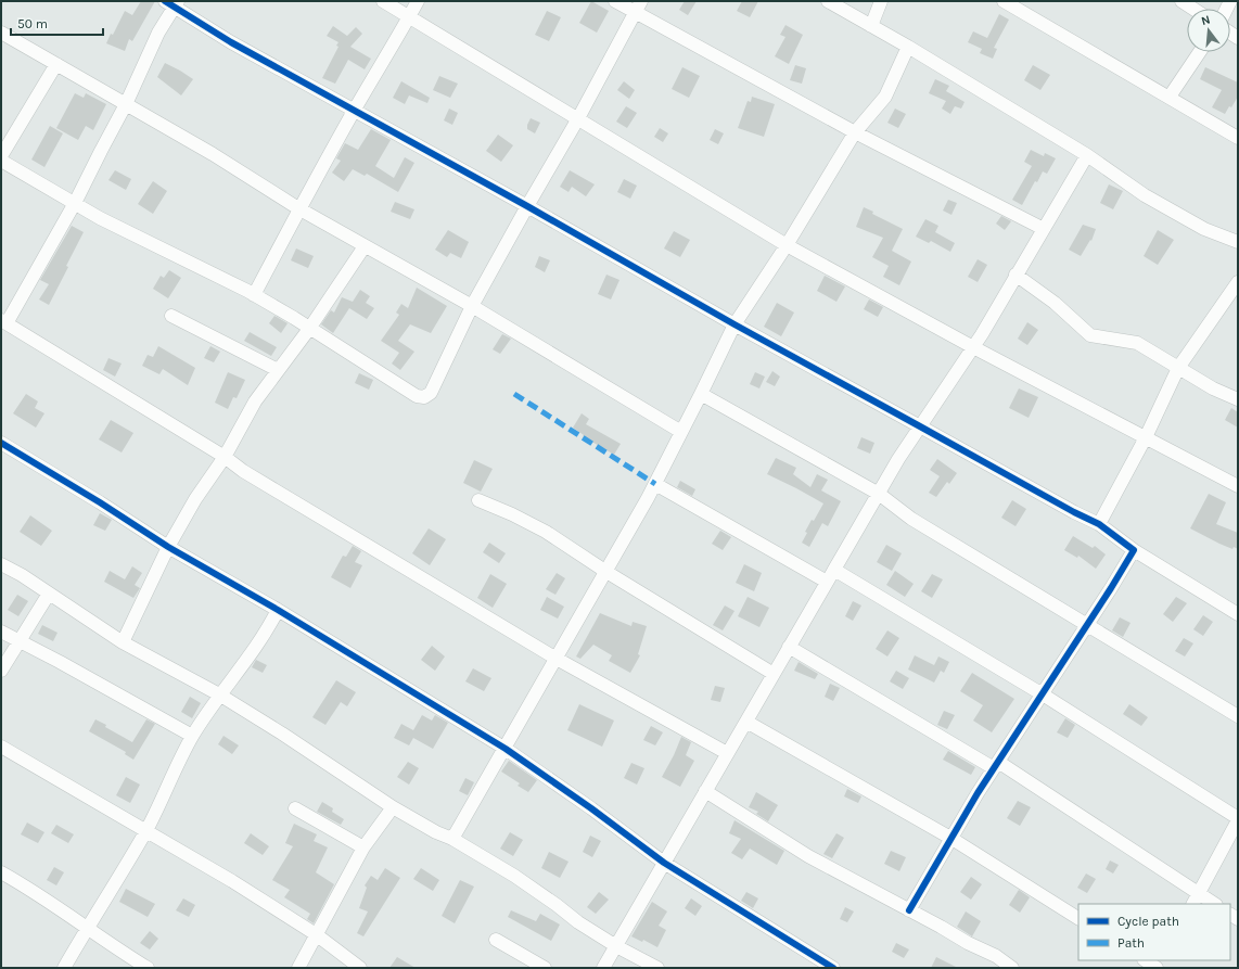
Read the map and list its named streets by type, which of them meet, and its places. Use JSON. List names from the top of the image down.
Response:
{
  "legend": ["Cycle path", "Path"],
  "scale_bar": "50 m",
  "north": "top"
}
